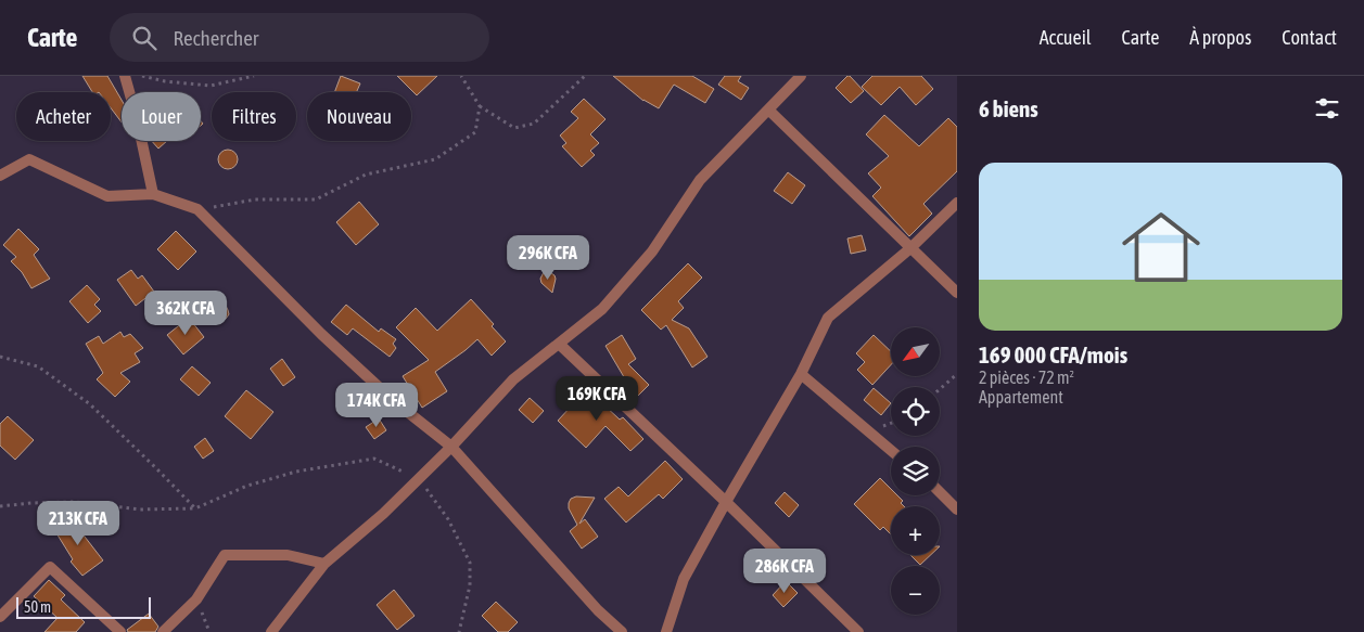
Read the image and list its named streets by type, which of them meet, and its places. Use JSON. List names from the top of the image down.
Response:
{
  "scale_bar": "50 m",
  "north": "bottom left",
  "page": {
    "header": "Carte",
    "search": "Rechercher",
    "nav": [
      "Accueil",
      "Carte",
      "À propos",
      "Contact"
    ],
    "heading": "6 biens",
    "chip": [
      "Acheter",
      "Louer",
      "Filtres",
      "Nouveau"
    ],
    "list": [
      {
        "name": "169 000 CFA/mois",
        "note": "2 pièces · 72 m² · Appartement"
      }
    ],
    "price": [
      "296K CFA",
      "362K CFA",
      "169K CFA",
      "174K CFA",
      "213K CFA",
      "286K CFA"
    ],
    "map_buttons": ["+", "−"],
    "scale": "50 m"
  }
}
